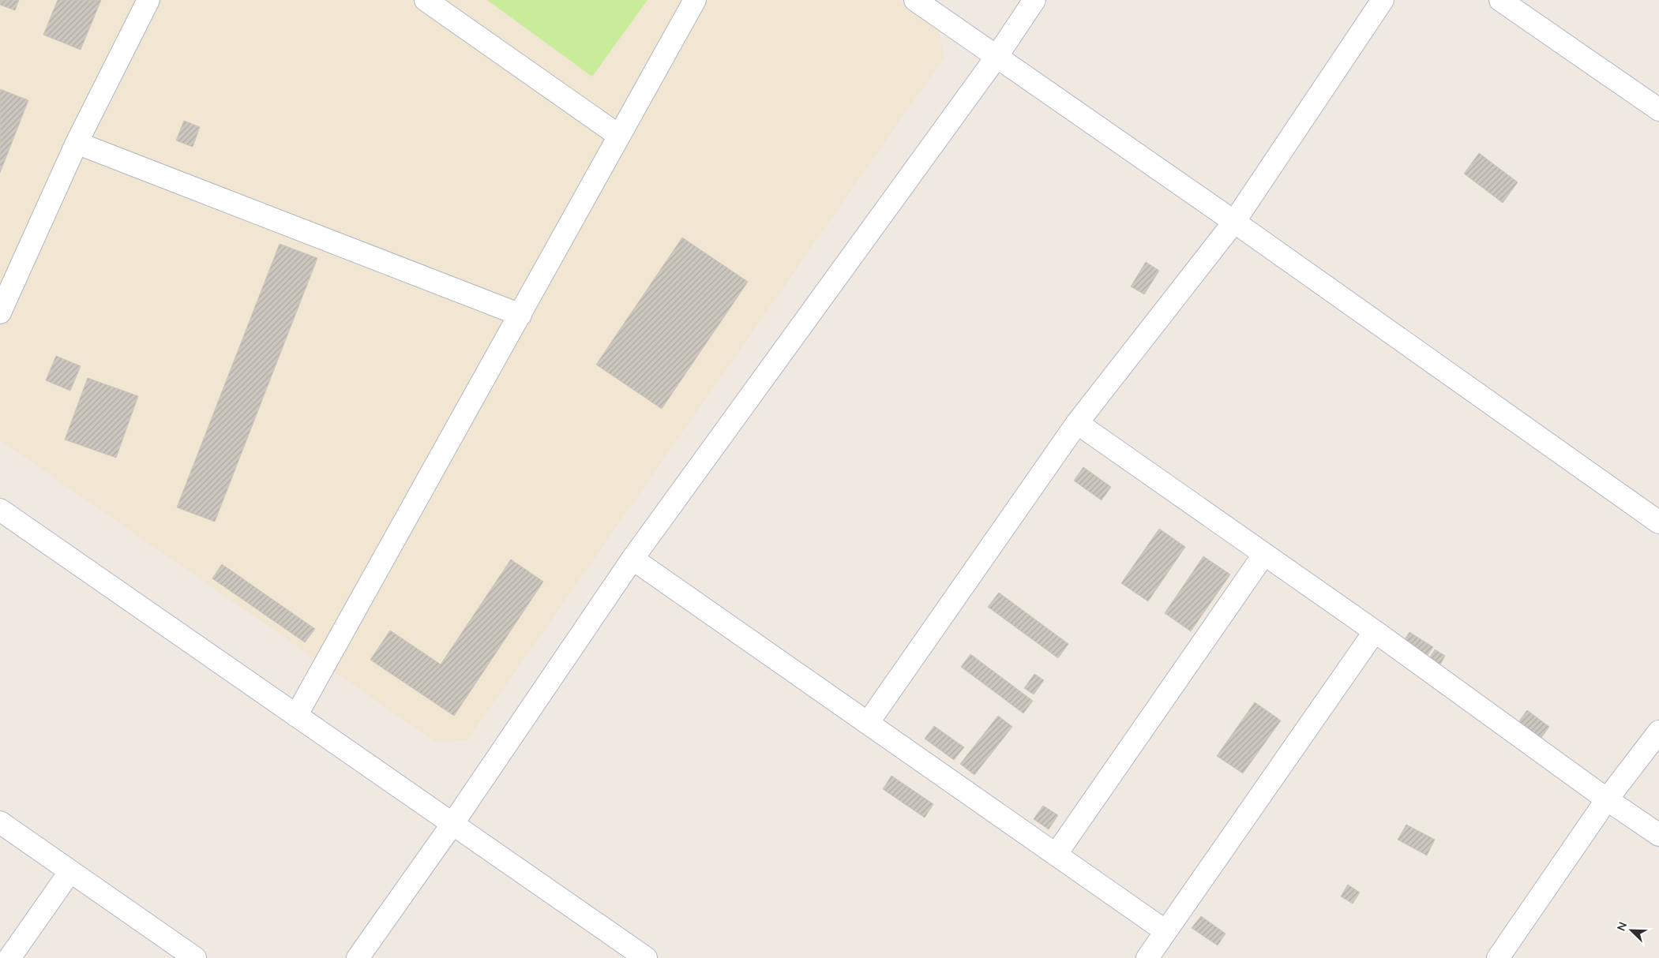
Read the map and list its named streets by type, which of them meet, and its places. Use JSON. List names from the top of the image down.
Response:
{
  "north": "top left"
}
